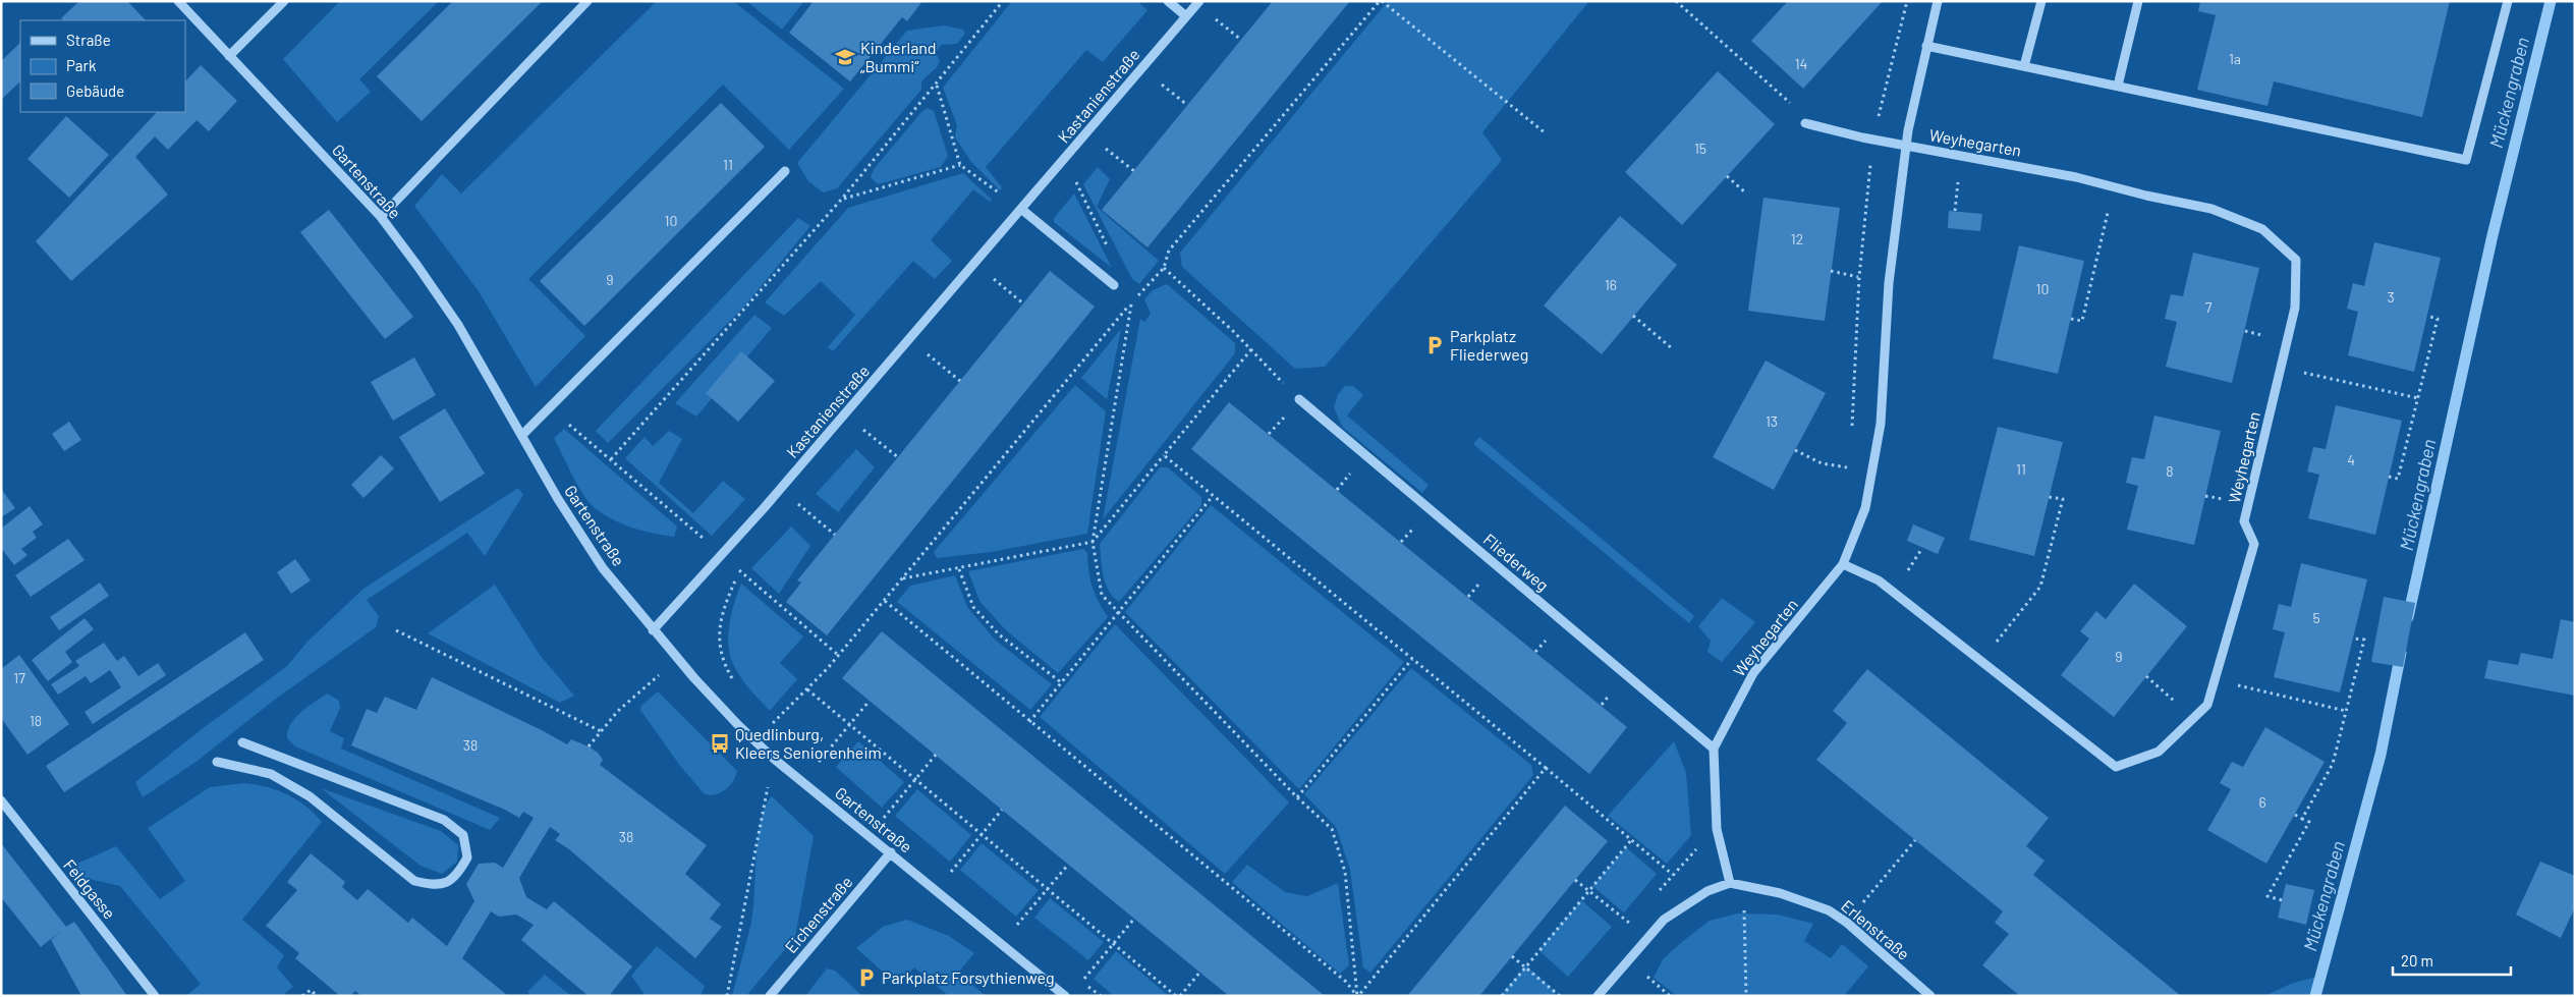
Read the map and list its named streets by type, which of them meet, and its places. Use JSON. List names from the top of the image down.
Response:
{
  "streets": {
    "street": [
      "Kastanienstraße",
      "Weyhegarten",
      "Gartenstraße",
      "Fliederweg",
      "Feldgasse",
      "Eichenstraße",
      "Erlenstraße"
    ]
  },
  "crossings": [
    ["Kastanienstraße", "Gartenstraße"],
    ["Weyhegarten", "Fliederweg"],
    ["Gartenstraße", "Eichenstraße"]
  ],
  "water": ["Mückengraben"],
  "places": {
    "school or university": ["Kinderland „Bummi“"],
    "parking": ["Parkplatz Fliederweg", "Parkplatz Forsythienweg"],
    "bus stop": ["Quedlinburg, Kleers Seniorenheim"]
  },
  "house_numbers": [
    "1a",
    "14",
    "15",
    "11",
    "10",
    "12",
    "9",
    "16",
    "10",
    "3",
    "7",
    "13",
    "4",
    "11",
    "8",
    "5",
    "9",
    "17",
    "18",
    "38",
    "6",
    "38"
  ],
  "legend": ["Straße", "Park", "Gebäude"],
  "scale_bar": "20 m"
}
